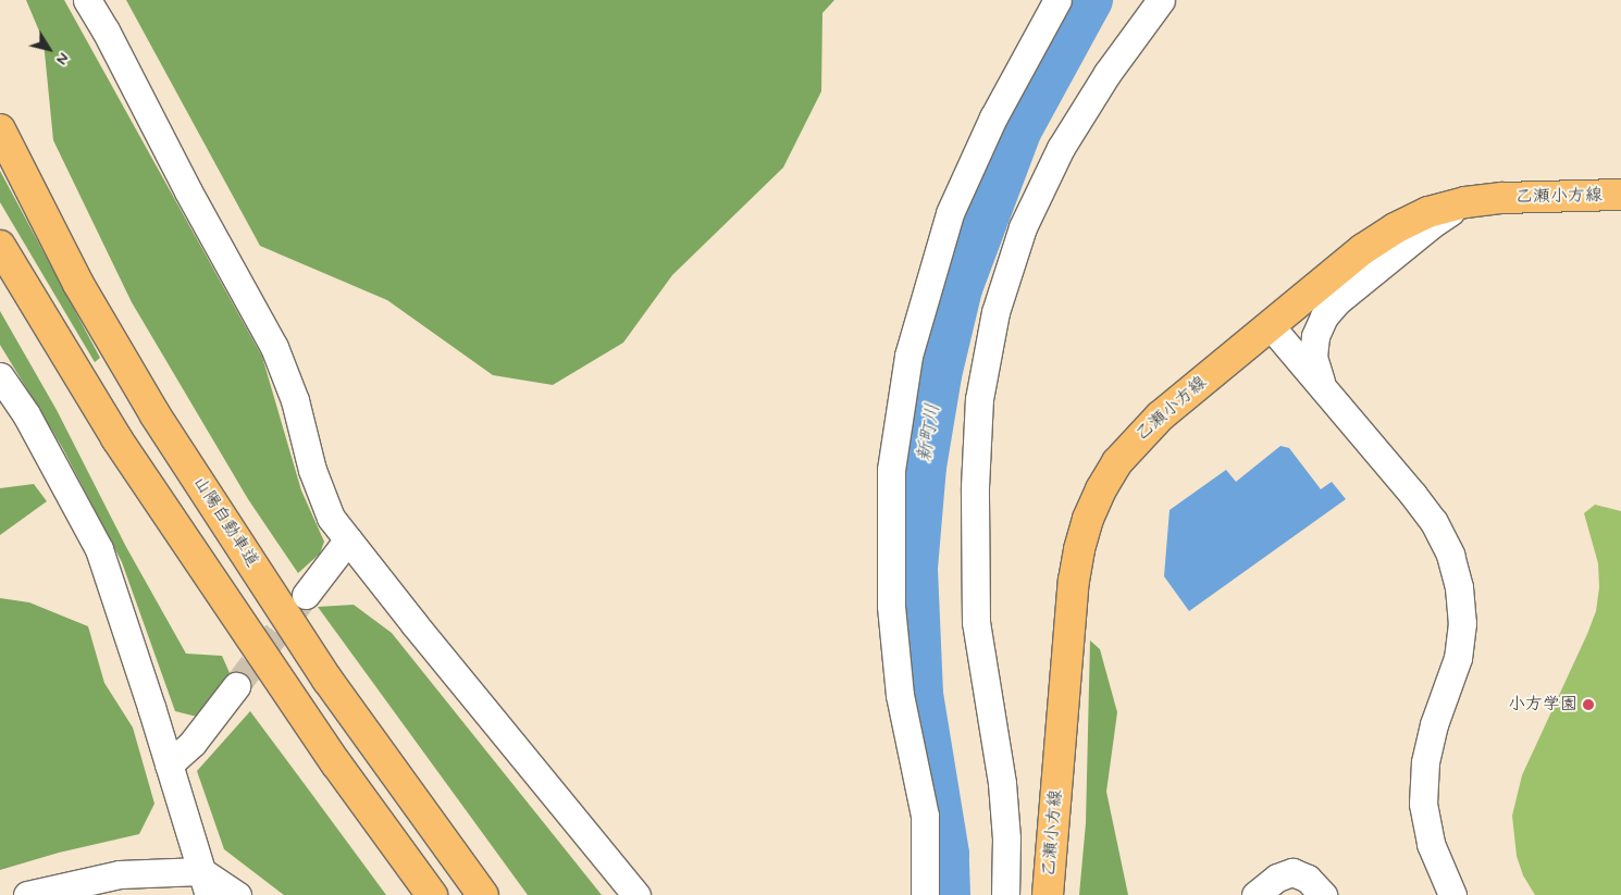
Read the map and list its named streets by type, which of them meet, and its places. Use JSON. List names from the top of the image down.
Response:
{
  "streets": {
    "main road": ["乙瀬小方線", "山陽自動車道"]
  },
  "water": ["新町川"],
  "places": ["小方学園"],
  "north": "bottom right"
}
